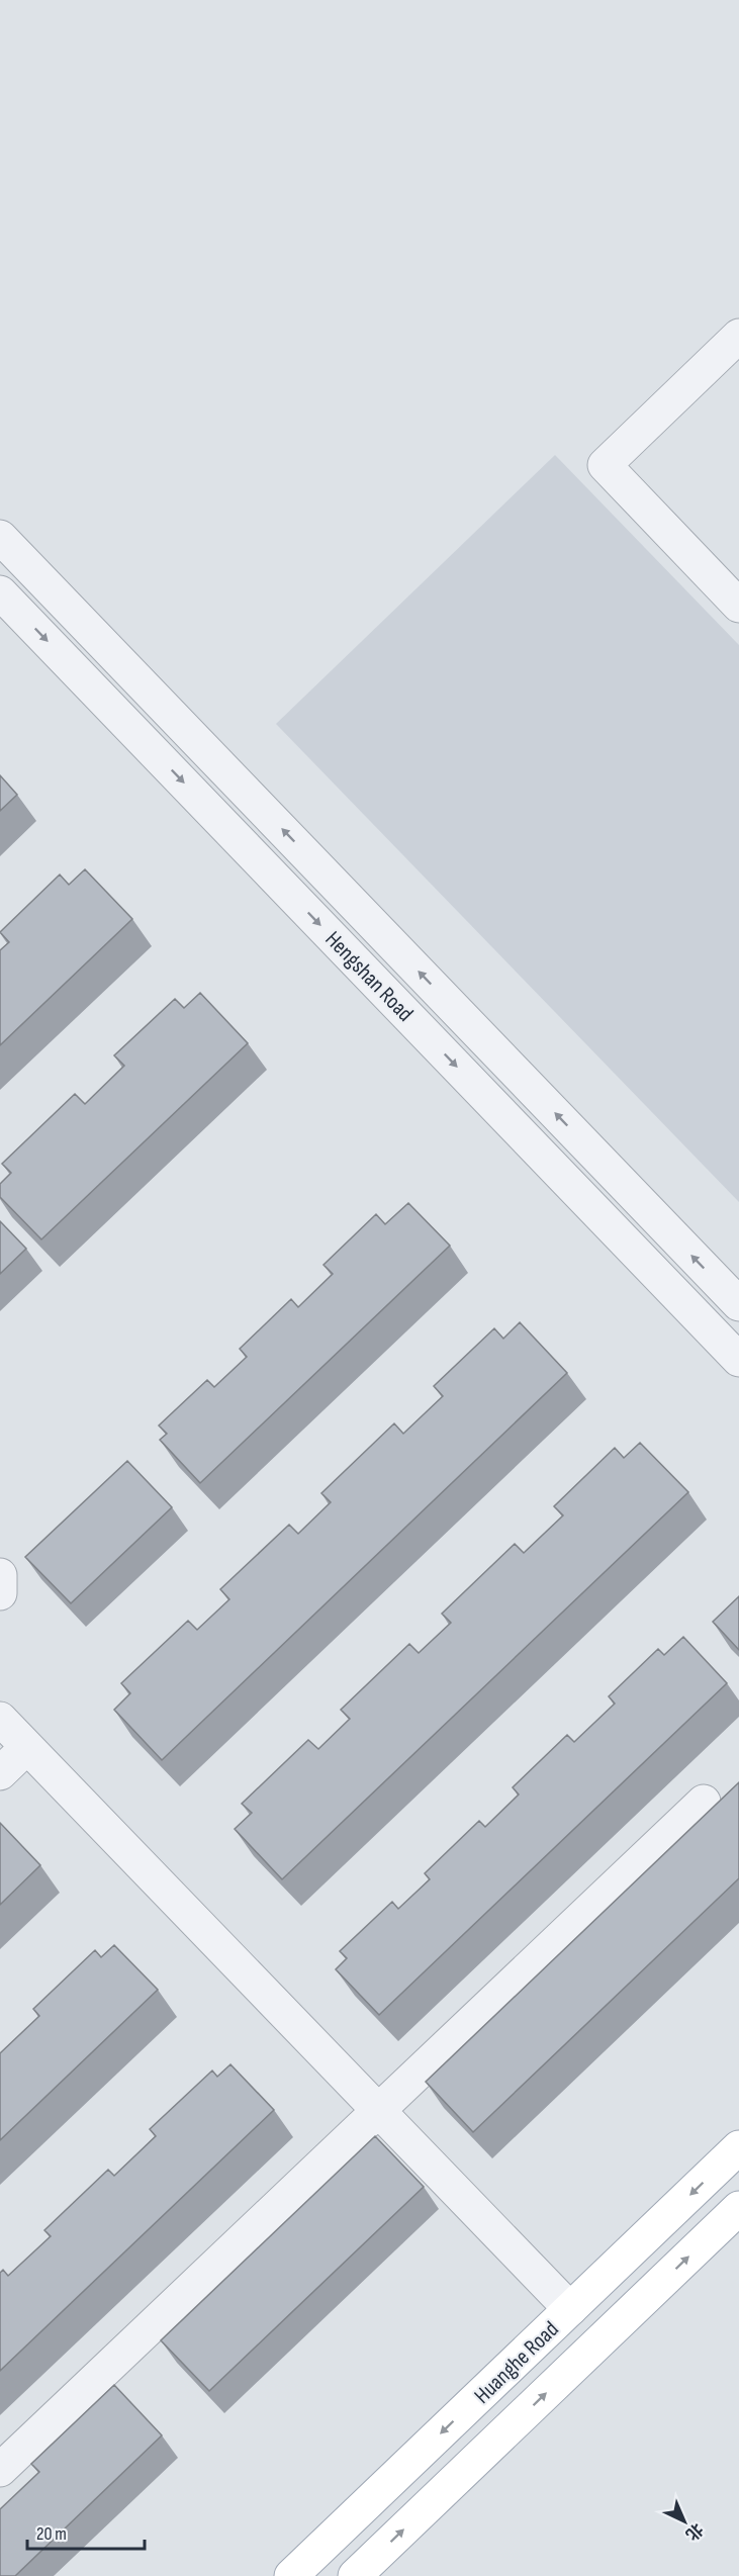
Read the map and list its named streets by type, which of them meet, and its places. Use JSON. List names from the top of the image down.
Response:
{
  "streets": {
    "main road": ["Huanghe Road"],
    "street": ["Hengshan Road"]
  },
  "scale_bar": "20 m",
  "north": "bottom right"
}
